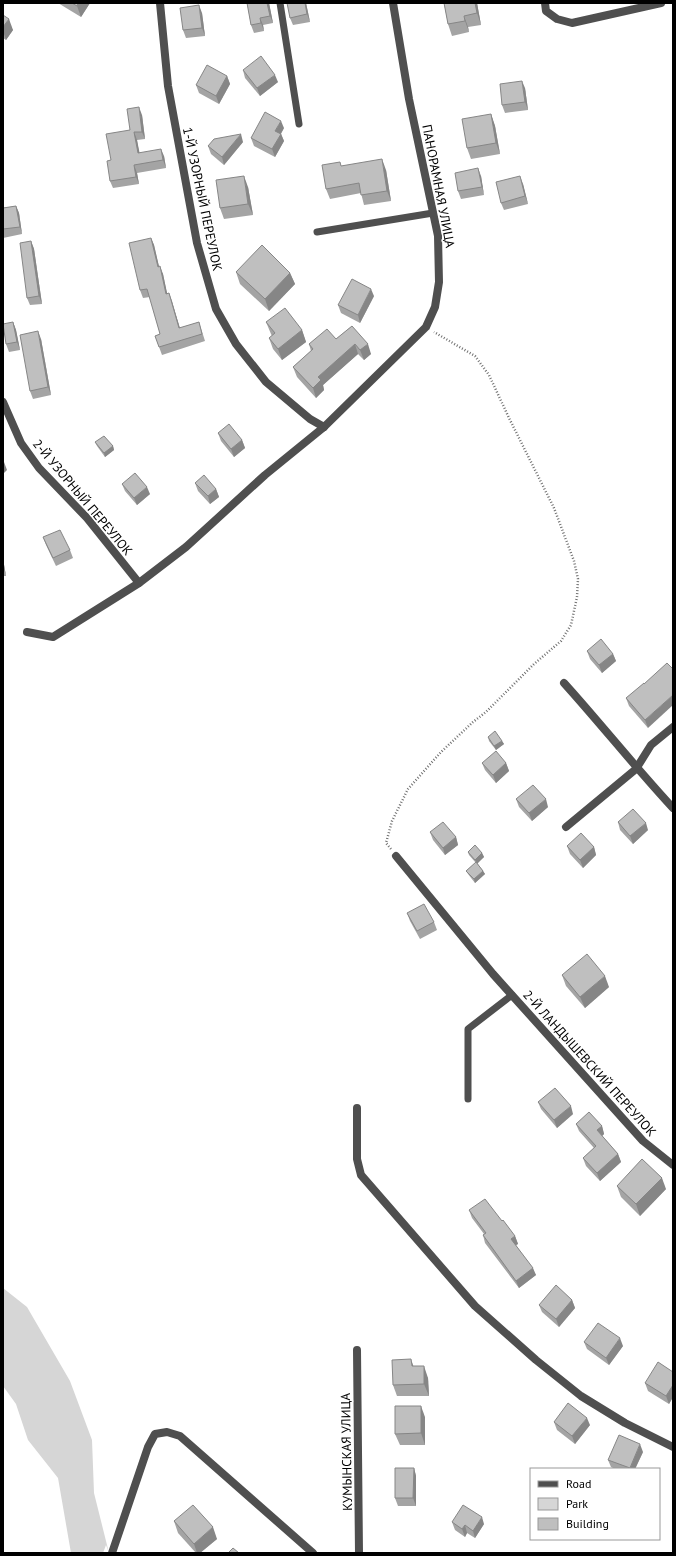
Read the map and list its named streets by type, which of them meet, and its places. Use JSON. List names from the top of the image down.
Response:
{
  "streets": {
    "street": [
      "ПАНОРАМНАЯ УЛИЦА",
      "1-Й УЗОРНЫЙ ПЕРЕУЛОК",
      "2-Й УЗОРНЫЙ ПЕРЕУЛОК",
      "2-Й ЛАНДЫШЕВСКИЙ ПЕРЕУЛОК",
      "КУМЫНСКАЯ УЛИЦА"
    ]
  },
  "crossings": [
    ["ПАНОРАМНАЯ УЛИЦА", "1-Й УЗОРНЫЙ ПЕРЕУЛОК"],
    ["ПАНОРАМНАЯ УЛИЦА", "2-Й УЗОРНЫЙ ПЕРЕУЛОК"]
  ],
  "legend": ["Road", "Park", "Building"]
}
